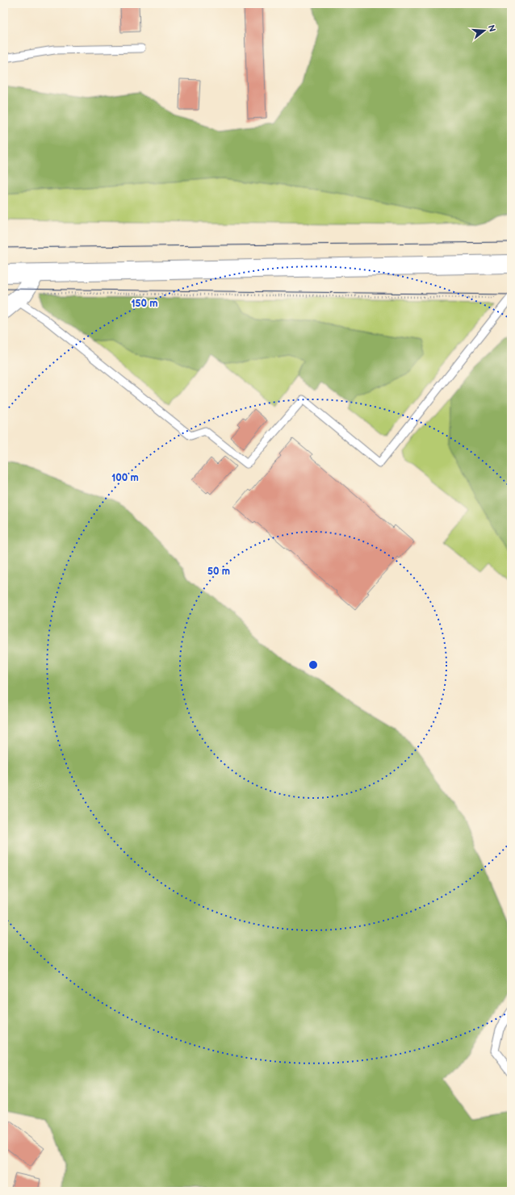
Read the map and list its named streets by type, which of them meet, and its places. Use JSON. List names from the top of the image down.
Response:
{
  "north": "right",
  "rings": ["150 m", "100 m", "50 m"]
}
